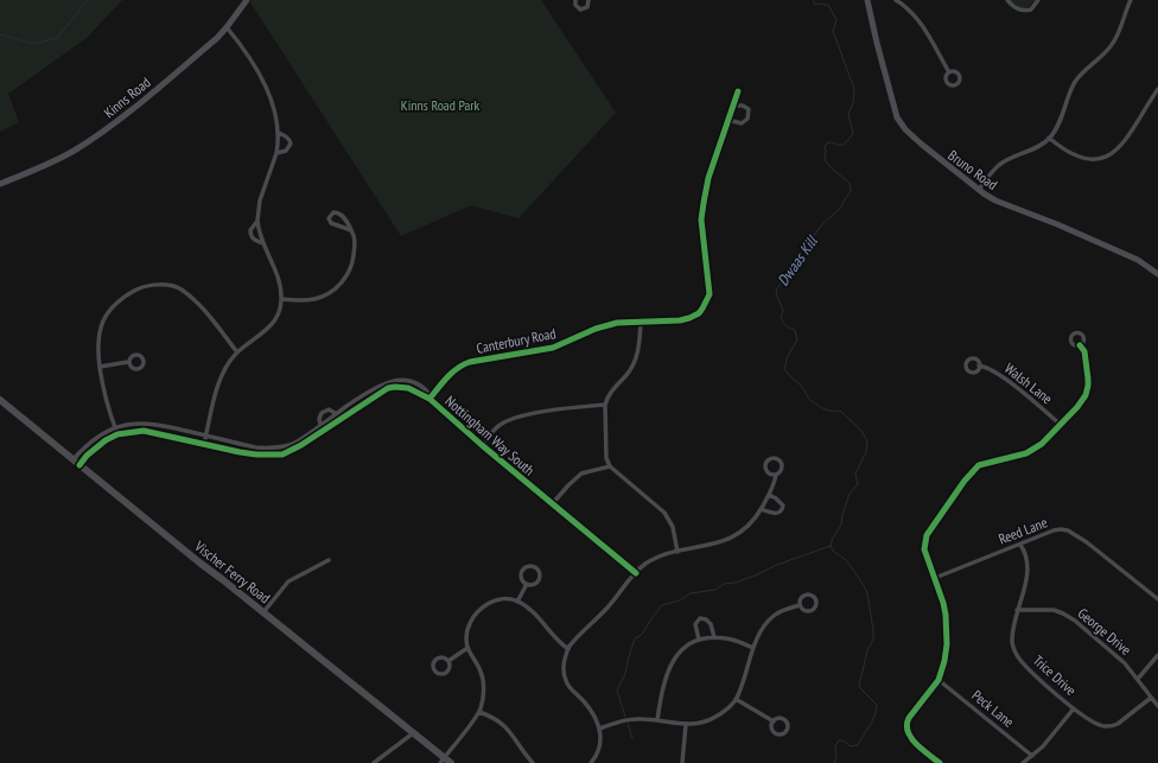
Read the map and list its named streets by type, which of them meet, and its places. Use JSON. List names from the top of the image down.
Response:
{
  "streets": {
    "main road": ["Vischer Ferry Road"],
    "street": [
      "Kinns Road",
      "Bruno Road",
      "Canterbury Road",
      "Walsh Lane",
      "Nottingham Way South",
      "Reed Lane",
      "George Drive",
      "Trice Drive",
      "Peck Lane"
    ]
  },
  "crossings": [
    ["Canterbury Road", "Nottingham Way South"],
    ["Nottingham Way South", "Vischer Ferry Road"],
    ["Reed Lane", "Trice Drive"],
    ["George Drive", "Trice Drive"]
  ],
  "water": ["Dwaas Kill"],
  "parks": ["Kinns Road Park"]
}
